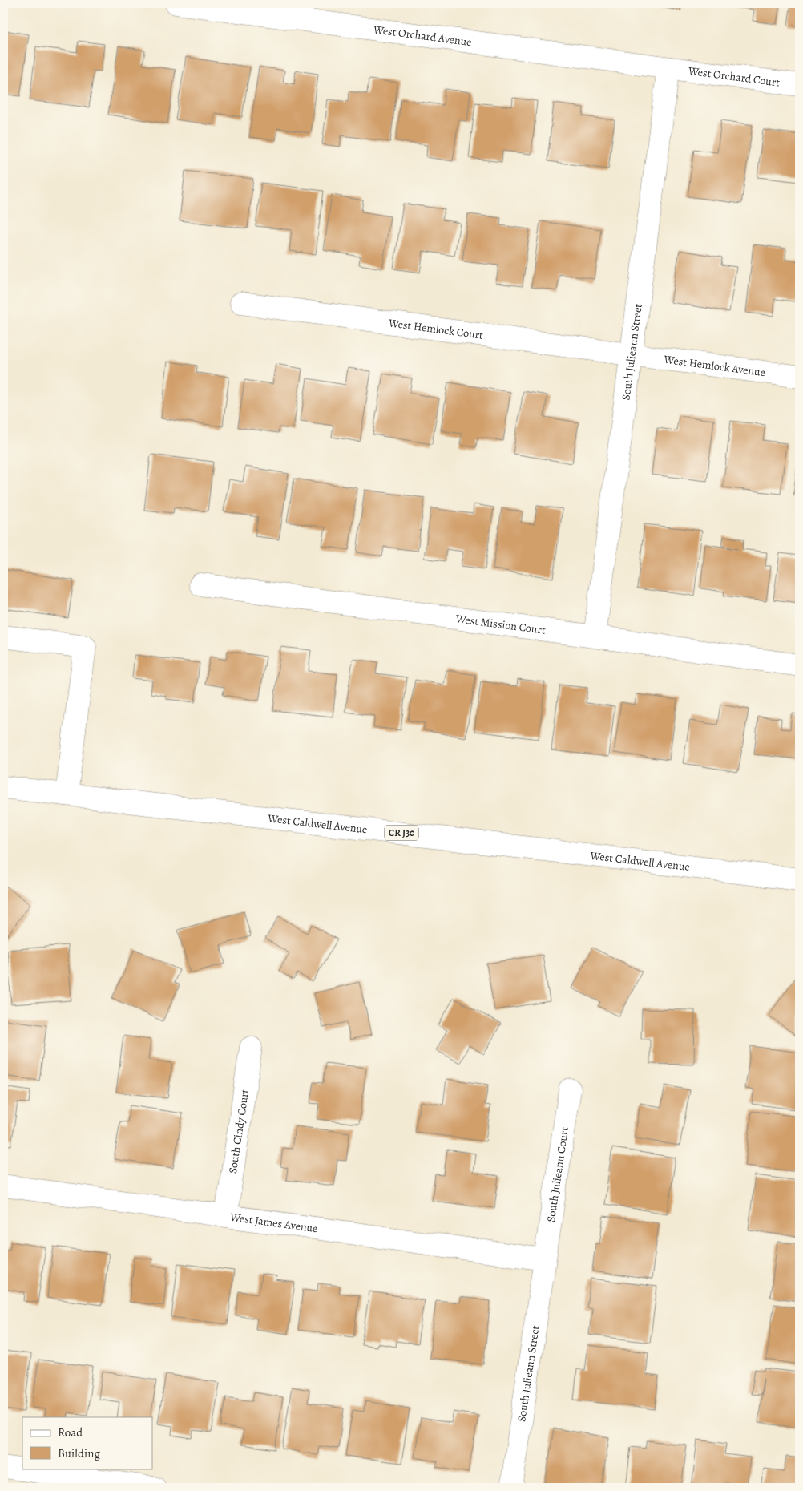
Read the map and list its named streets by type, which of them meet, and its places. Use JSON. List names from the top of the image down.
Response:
{
  "streets": {
    "street": [
      "West Orchard Avenue",
      "West Orchard Court",
      "West Hemlock Court",
      "South Julieann Street",
      "West Hemlock Avenue",
      "West Mission Court",
      "West Caldwell Avenue",
      "CR J30",
      "South Cindy Court",
      "South Julieann Court",
      "West James Avenue"
    ]
  },
  "crossings": [
    ["West Orchard Avenue", "West Orchard Court"],
    ["West Orchard Avenue", "South Julieann Street"],
    ["West Orchard Court", "South Julieann Street"],
    ["West Hemlock Court", "South Julieann Street"],
    ["West Hemlock Court", "West Hemlock Avenue"],
    ["South Julieann Street", "West Hemlock Avenue"],
    ["South Julieann Street", "West Mission Court"],
    ["South Julieann Street", "South Julieann Court"],
    ["South Julieann Street", "West James Avenue"],
    ["South Cindy Court", "West James Avenue"],
    ["South Julieann Court", "West James Avenue"]
  ],
  "legend": ["Road", "Building"]
}
